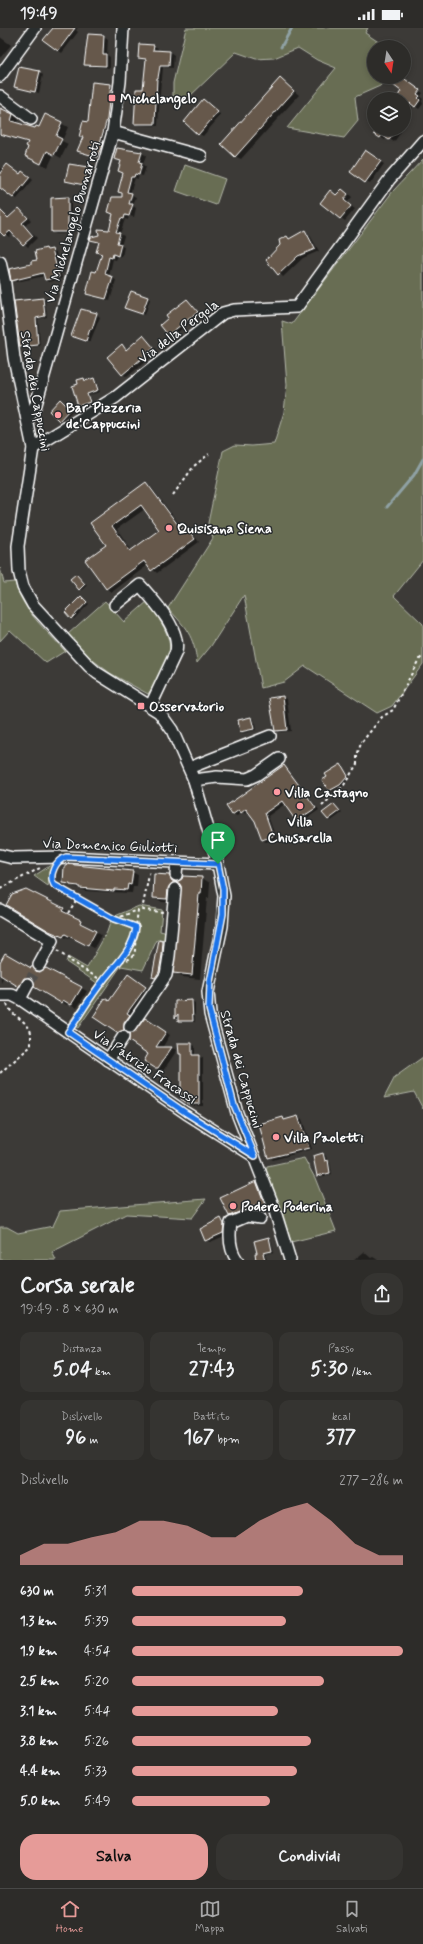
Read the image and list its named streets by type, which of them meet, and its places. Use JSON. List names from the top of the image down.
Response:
{
  "streets": {
    "street": [
      "Via Michelangelo Buonarroti",
      "Via della Pergola",
      "Strada dei Cappuccini",
      "Via Domenico Giuliotti",
      "Via Patrizio Fracassi"
    ]
  },
  "crossings": [
    ["Via Michelangelo Buonarroti", "Strada dei Cappuccini"],
    ["Via della Pergola", "Strada dei Cappuccini"],
    ["Strada dei Cappuccini", "Via Domenico Giuliotti"],
    ["Strada dei Cappuccini", "Via Patrizio Fracassi"]
  ],
  "places": {
    "transit": ["Michelangelo", "Osservatorio"],
    "other": [
      "Bar Pizzeria de'Cappuccini",
      "Quisisana Siena",
      "Villa Castagno",
      "Villa Chiusarella",
      "Villa Paoletti",
      "Podere Poderina"
    ]
  },
  "north": "bottom",
  "page": {
    "status": "19:49",
    "heading": ["Corsa serale", "19:49 · 8 × 630 m"],
    "stats": [
      ["Distanza", "5.04 km"],
      ["Tempo", "27:43"],
      ["Passo", "5:30 /km"],
      ["Dislivello", "96 m"],
      ["Battito", "167 bpm"],
      ["kcal", "377"]
    ],
    "chart": ["Dislivello", "277–286 m"],
    "list": [
      {
        "name": "630 m",
        "note": "5:31"
      },
      {
        "name": "1.3 km",
        "note": "5:39"
      },
      {
        "name": "1.9 km",
        "note": "4:54"
      },
      {
        "name": "2.5 km",
        "note": "5:20"
      },
      {
        "name": "3.1 km",
        "note": "5:44"
      },
      {
        "name": "3.8 km",
        "note": "5:26"
      },
      {
        "name": "4.4 km",
        "note": "5:33"
      },
      {
        "name": "5.0 km",
        "note": "5:49"
      }
    ],
    "buttons": ["Salva", "Condividi"],
    "tabs": ["Home", "Mappa", "Salvati"]
  }
}
